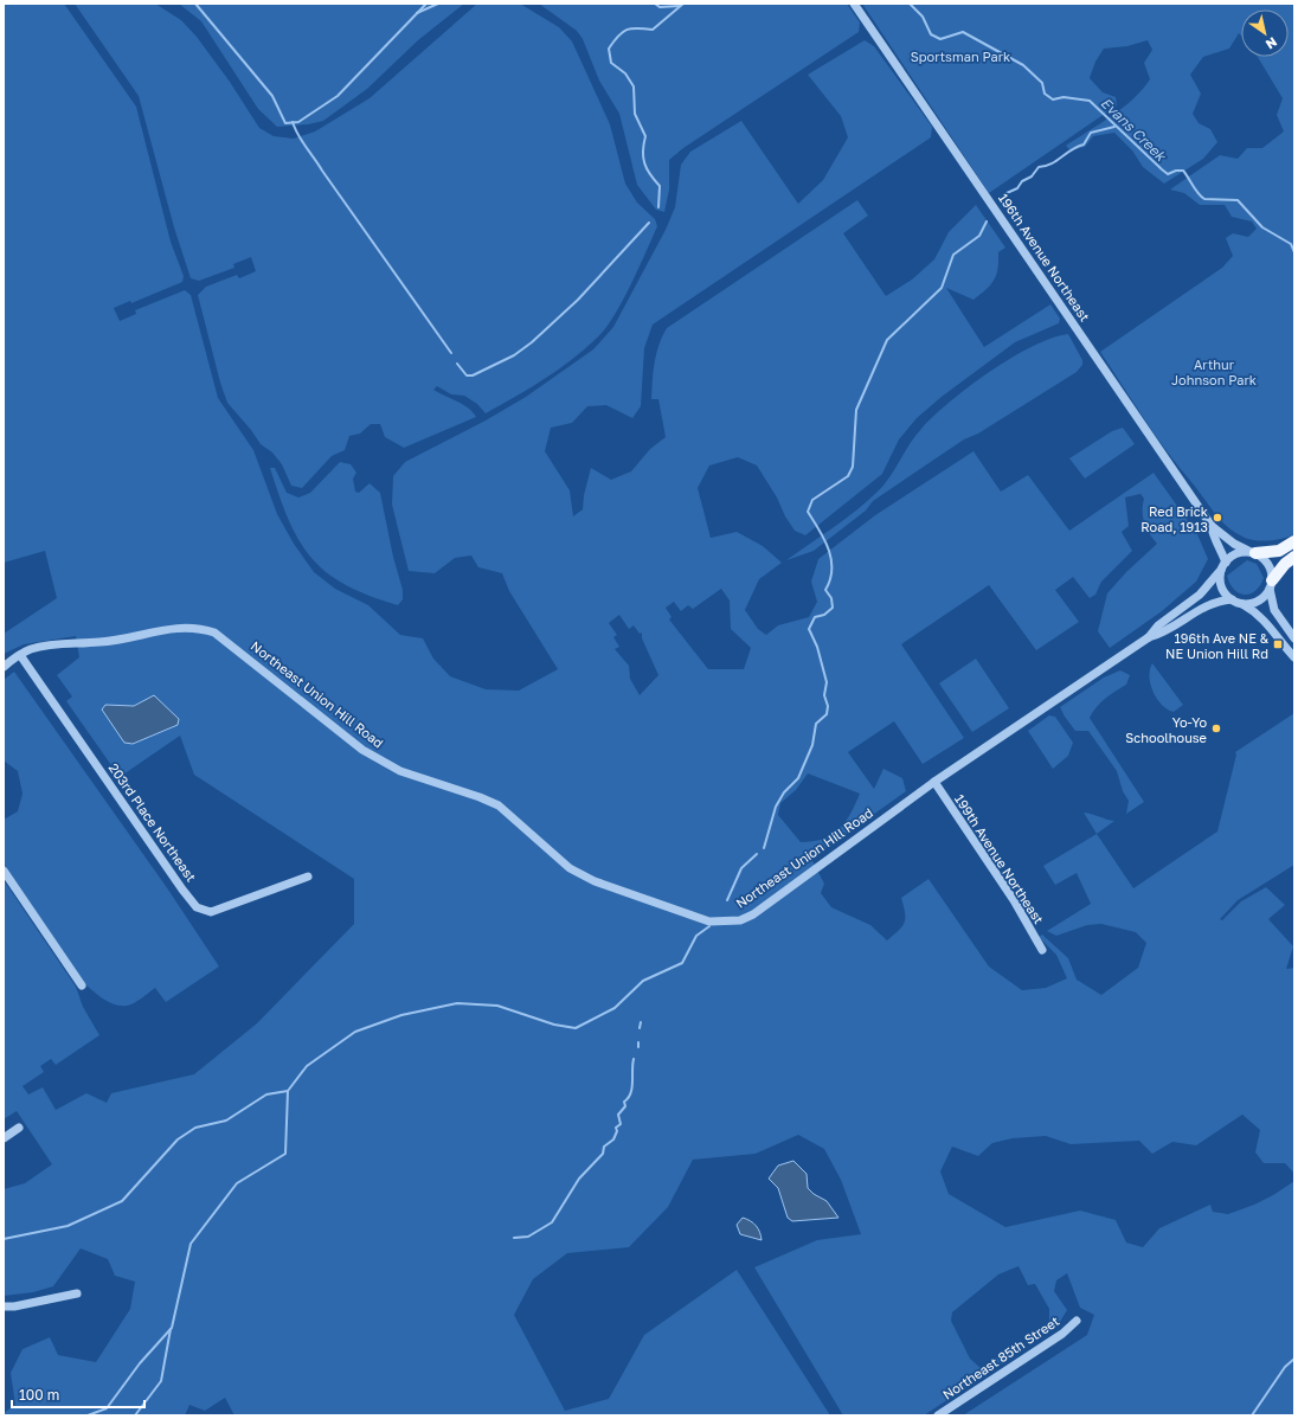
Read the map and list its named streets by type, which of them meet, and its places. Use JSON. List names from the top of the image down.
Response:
{
  "streets": {
    "street": [
      "196th Avenue Northeast",
      "Northeast Union Hill Road",
      "203rd Place Northeast",
      "199th Avenue Northeast",
      "Northeast 85th Street"
    ]
  },
  "crossings": [
    ["196th Avenue Northeast", "Northeast Union Hill Road"],
    ["Northeast Union Hill Road", "203rd Place Northeast"],
    ["Northeast Union Hill Road", "199th Avenue Northeast"]
  ],
  "water": ["Evans Creek"],
  "parks": ["Sportsman Park", "Arthur Johnson Park"],
  "places": {
    "other": ["Red Brick Road, 1913", "Yo-Yo Schoolhouse"],
    "transit": ["196th Ave NE & NE Union Hill Rd"]
  },
  "scale_bar": "100 m",
  "north": "bottom right"
}
